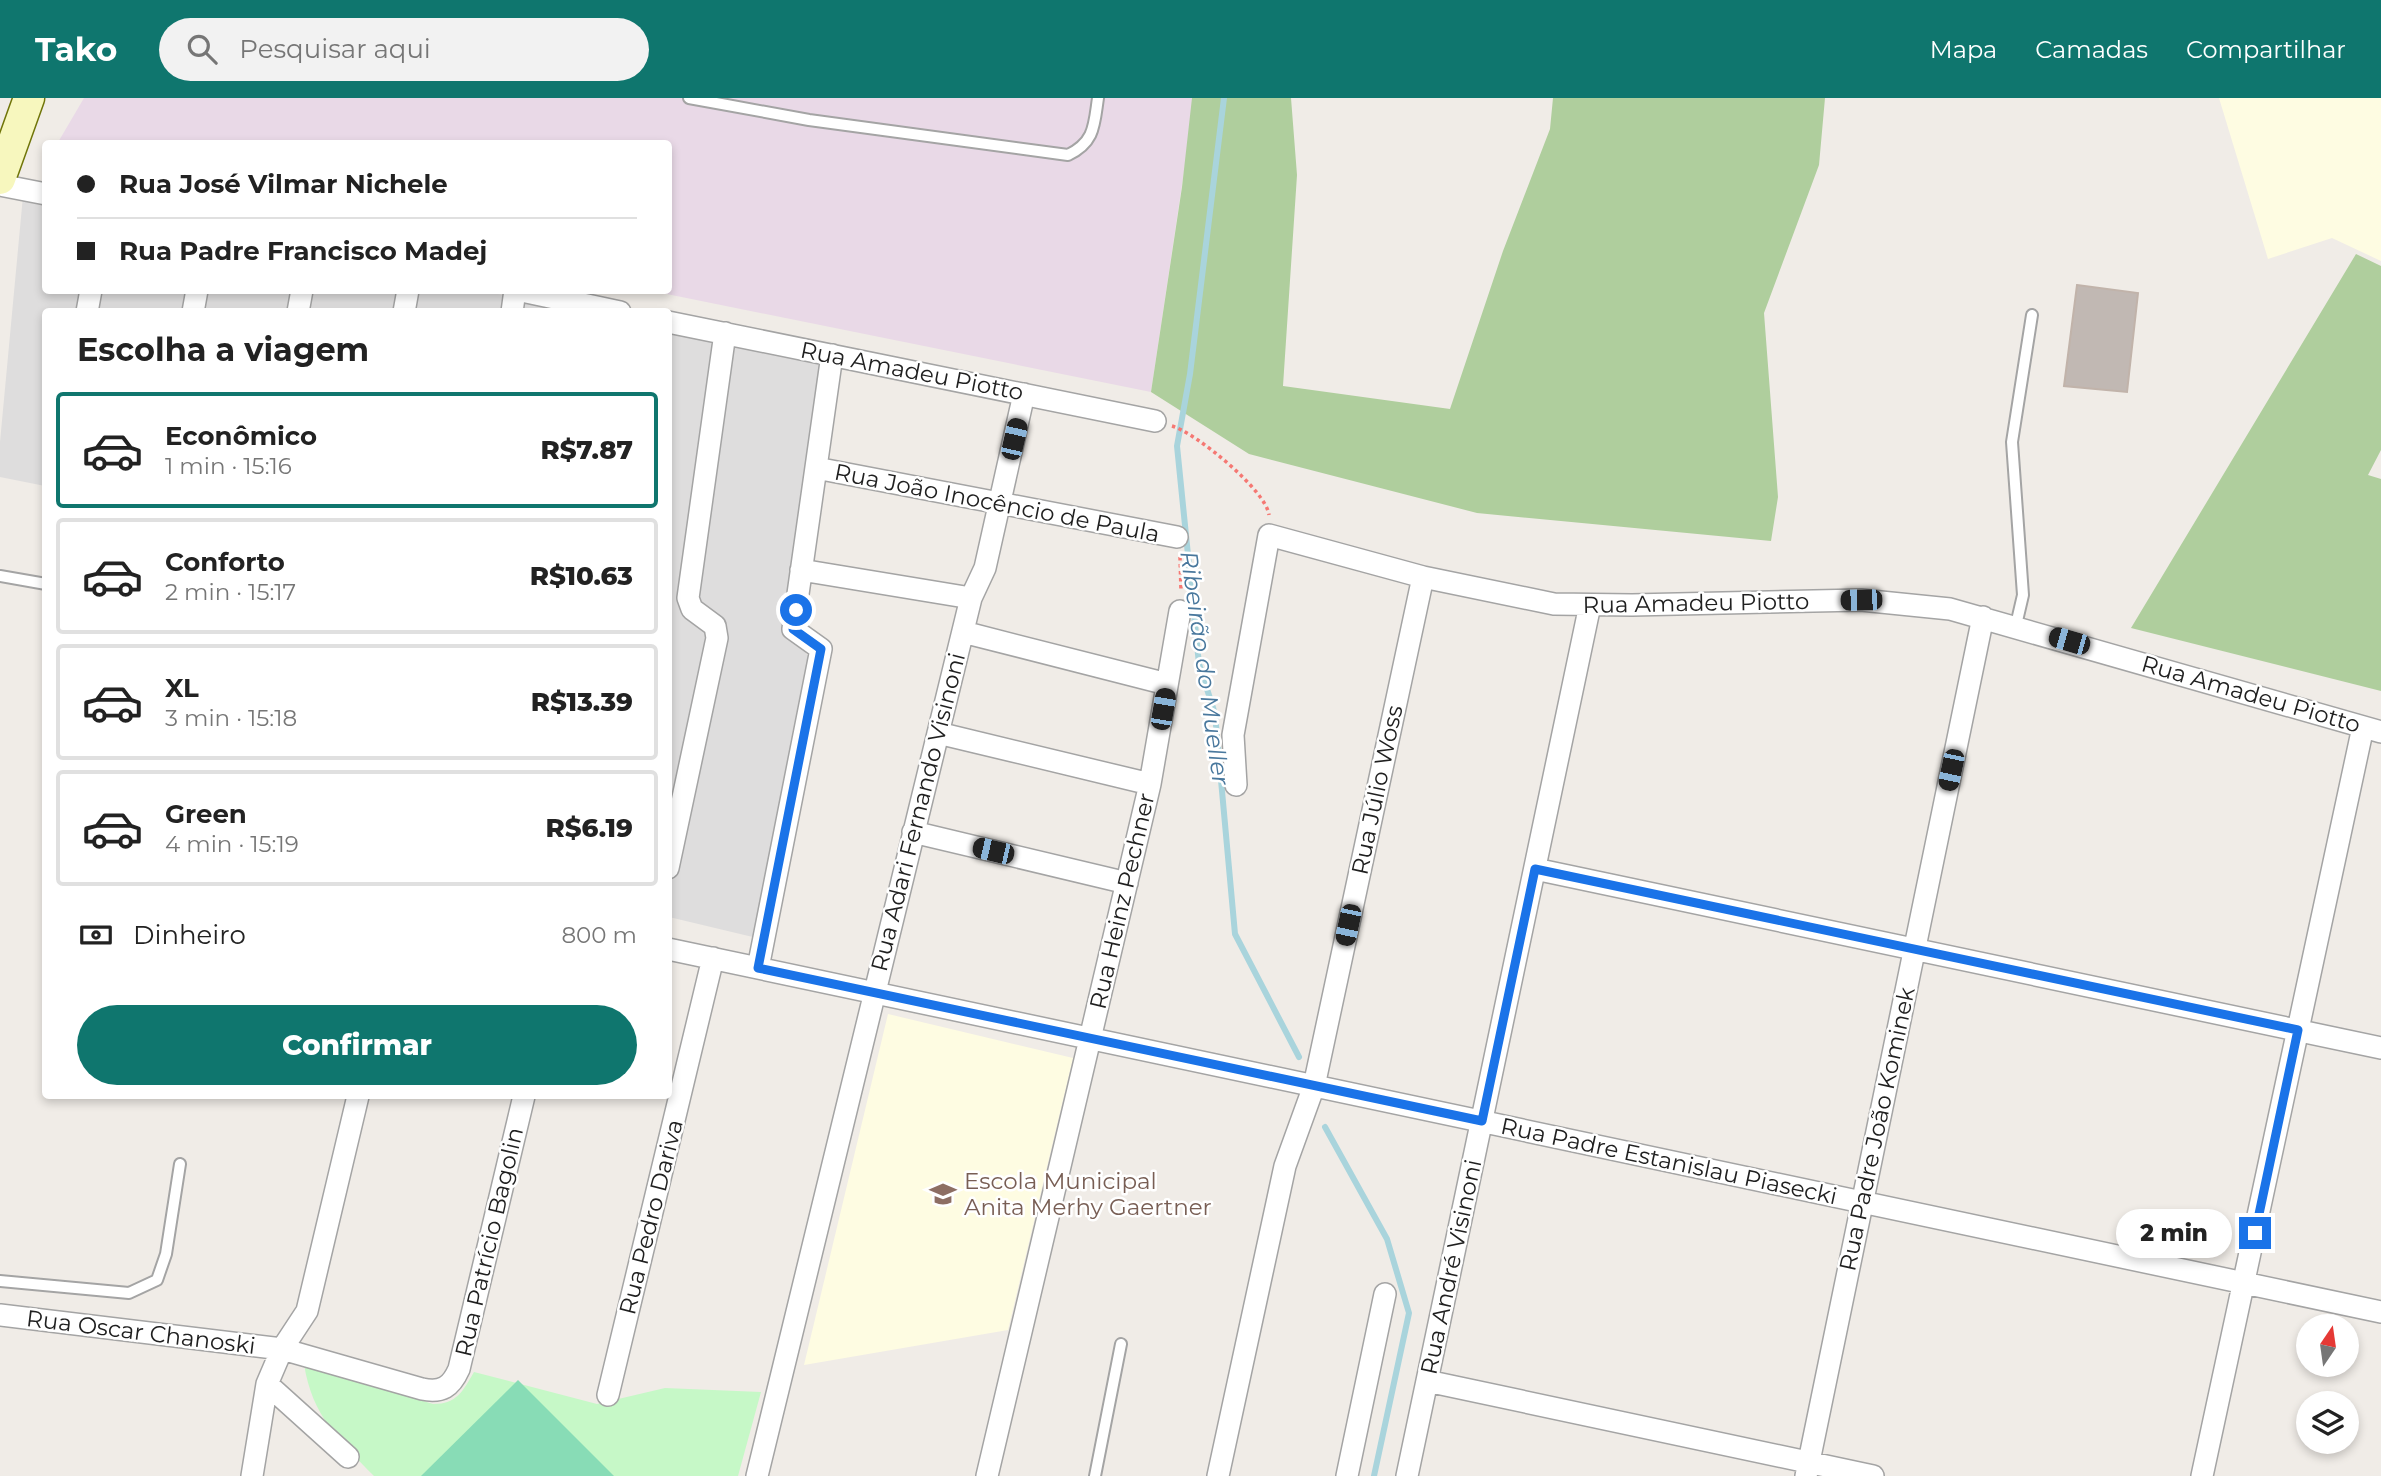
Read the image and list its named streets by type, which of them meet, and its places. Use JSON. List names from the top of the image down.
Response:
{
  "streets": {
    "street": [
      "Rua Amadeu Piotto",
      "Rua João Inocêncio de Paula",
      "Rua Júlio Woss",
      "Rua Adari Fernando Visinoni",
      "Rua Heinz Pechner",
      "Rua Padre João Kominek",
      "Rua Padre Estanislau Piasecki",
      "Rua Pedro Dariva",
      "Rua Patrício Bagolin",
      "Rua André Visinoni",
      "Rua Oscar Chanoski"
    ]
  },
  "crossings": [
    ["Rua Amadeu Piotto", "Rua Júlio Woss"],
    ["Rua Amadeu Piotto", "Rua Adari Fernando Visinoni"],
    ["Rua Amadeu Piotto", "Rua Padre João Kominek"],
    ["Rua Amadeu Piotto", "Rua André Visinoni"],
    ["Rua João Inocêncio de Paula", "Rua Adari Fernando Visinoni"],
    ["Rua Júlio Woss", "Rua Padre Estanislau Piasecki"],
    ["Rua Adari Fernando Visinoni", "Rua Padre Estanislau Piasecki"],
    ["Rua Heinz Pechner", "Rua Padre Estanislau Piasecki"],
    ["Rua Padre João Kominek", "Rua Padre Estanislau Piasecki"],
    ["Rua Padre Estanislau Piasecki", "Rua Pedro Dariva"],
    ["Rua Padre Estanislau Piasecki", "Rua André Visinoni"],
    ["Rua Patrício Bagolin", "Rua Oscar Chanoski"]
  ],
  "water": ["Ribeirão do Mueller"],
  "places": {
    "school or university": ["Escola Municipal Anita Merhy Gaertner"]
  },
  "north": "top",
  "page": {
    "header": "Tako",
    "search": "Pesquisar aqui",
    "nav": ["Mapa", "Camadas", "Compartilhar"],
    "banner": ["Rua José Vilmar Nichele", "Rua Padre Francisco Madej"],
    "heading": "Escolha a viagem",
    "list": [
      {
        "name": "Econômico",
        "note": "1 min · 15:16",
        "value": "R$7.87"
      },
      {
        "name": "Conforto",
        "note": "2 min · 15:17",
        "value": "R$10.63"
      },
      {
        "name": "XL",
        "note": "3 min · 15:18",
        "value": "R$13.39"
      },
      {
        "name": "Green",
        "note": "4 min · 15:19",
        "value": "R$6.19"
      }
    ],
    "pay": ["Dinheiro", "800 m"],
    "buttons": "Confirmar",
    "bubble": "2 min"
  }
}
